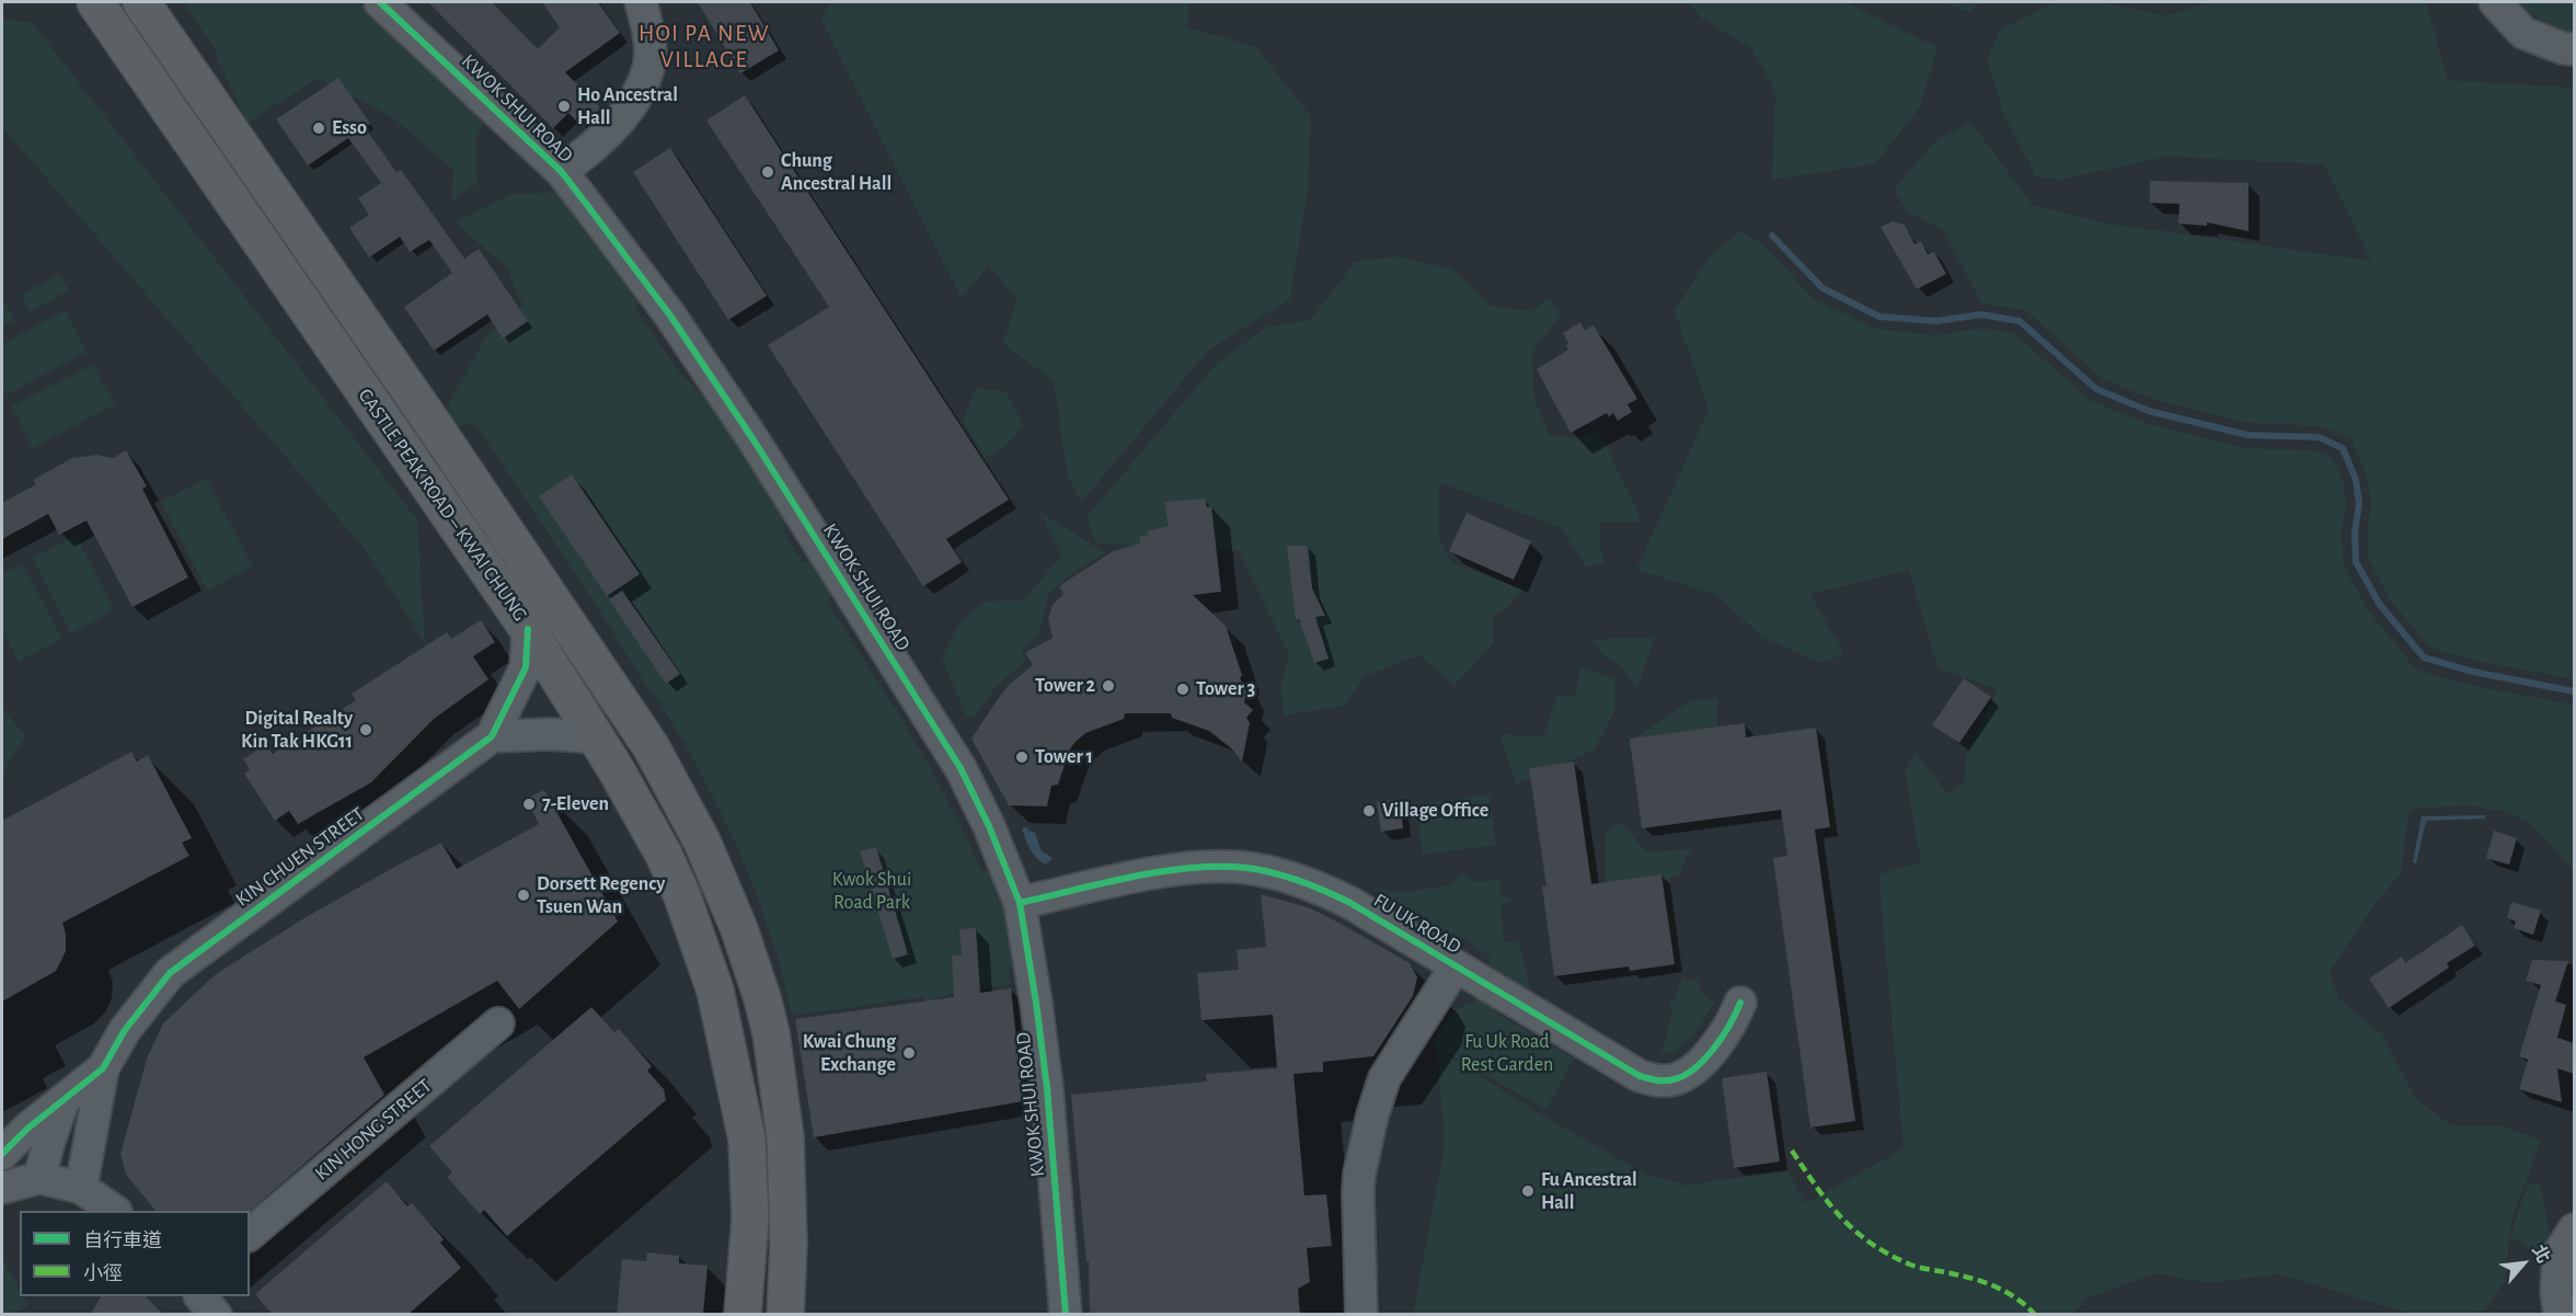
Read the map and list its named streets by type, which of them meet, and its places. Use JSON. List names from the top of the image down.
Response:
{
  "streets": {
    "main road": ["CASTLE PEAK ROAD – KWAI CHUNG"],
    "street": [
      "KWOK SHUI ROAD",
      "KIN CHUEN STREET",
      "FU UK ROAD",
      "KIN HONG STREET"
    ]
  },
  "crossings": [
    ["KWOK SHUI ROAD", "FU UK ROAD"],
    ["CASTLE PEAK ROAD – KWAI CHUNG", "KIN CHUEN STREET"]
  ],
  "districts": ["HOI PA NEW VILLAGE"],
  "parks": ["Kwok Shui Road Park", "Fu Uk Road Rest Garden"],
  "places": [
    "Ho Ancestral Hall",
    "Esso",
    "Chung Ancestral Hall",
    "Tower 2",
    "Tower 3",
    "Digital Realty Kin Tak HKG11",
    "Tower 1",
    "7-Eleven",
    "Village Office",
    "Dorsett Regency Tsuen Wan",
    "Kwai Chung Exchange",
    "Fu Ancestral Hall"
  ],
  "legend": ["自行車道", "小徑"],
  "north": "top right"
}
